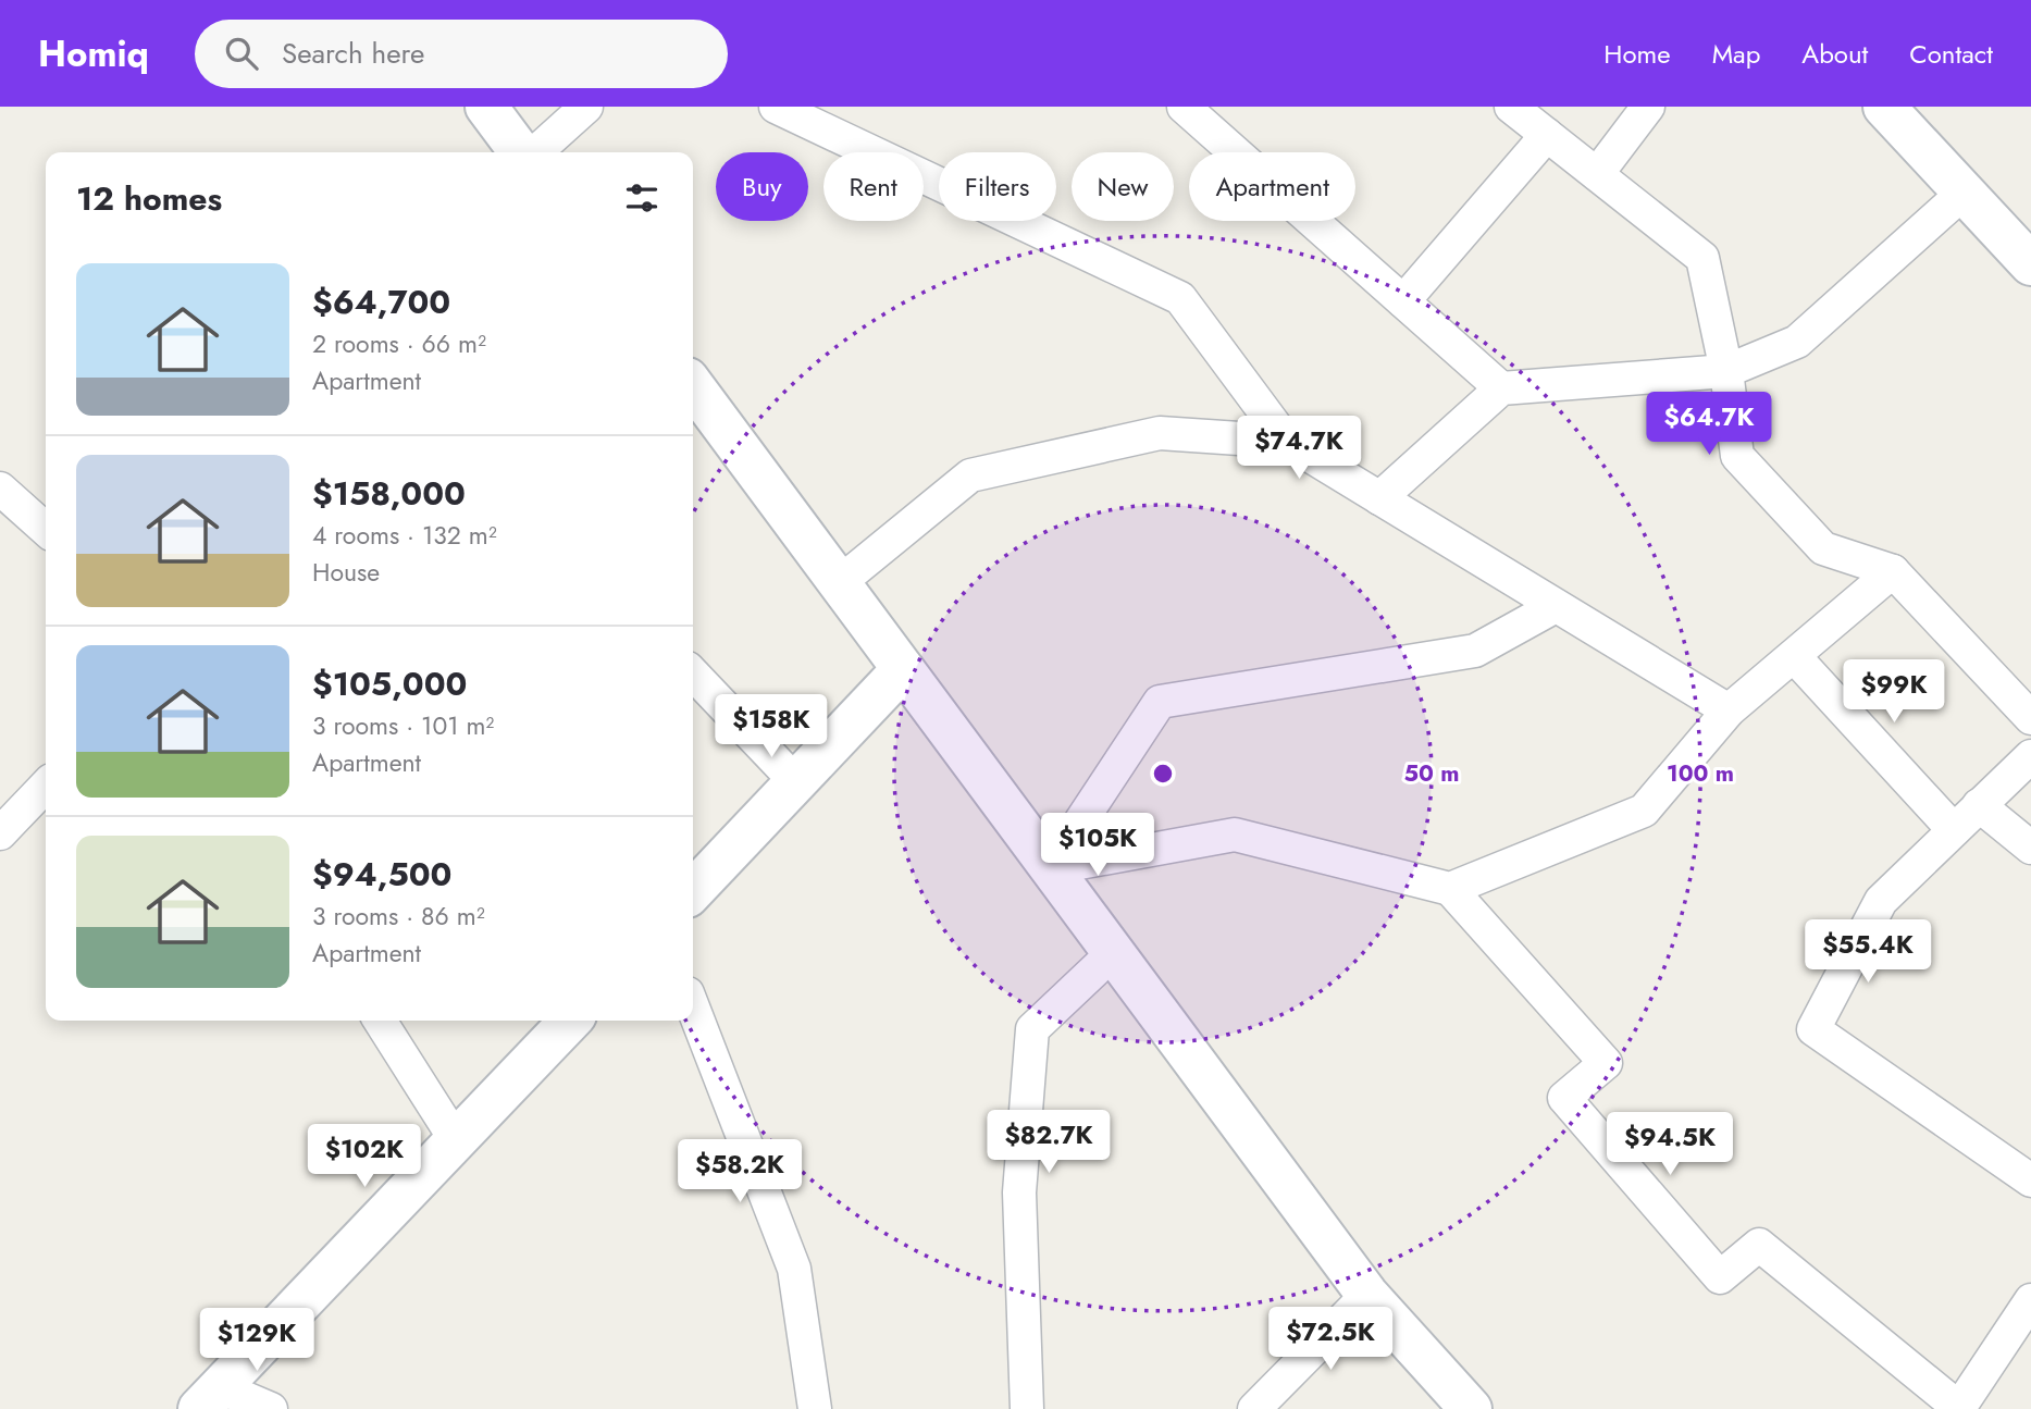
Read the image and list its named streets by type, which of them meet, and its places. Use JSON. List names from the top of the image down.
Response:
{
  "page": {
    "header": "Homiq",
    "search": "Search here",
    "nav": [
      "Home",
      "Map",
      "About",
      "Contact"
    ],
    "chip": [
      "Buy",
      "Rent",
      "Filters",
      "New",
      "Apartment"
    ],
    "heading": "12 homes",
    "list": [
      {
        "name": "$64,700",
        "note": "2 rooms · 66 m² · Apartment"
      },
      {
        "name": "$158,000",
        "note": "4 rooms · 132 m² · House"
      },
      {
        "name": "$105,000",
        "note": "3 rooms · 101 m² · Apartment"
      },
      {
        "name": "$94,500",
        "note": "3 rooms · 86 m² · Apartment"
      }
    ],
    "price": [
      "$64.7K",
      "$74.7K",
      "$99K",
      "$158K",
      "$105K",
      "$55.4K",
      "$82.7K",
      "$94.5K",
      "$102K",
      "$58.2K",
      "$72.5K",
      "$129K"
    ]
  },
  "rings": ["50 m", "100 m"]
}
